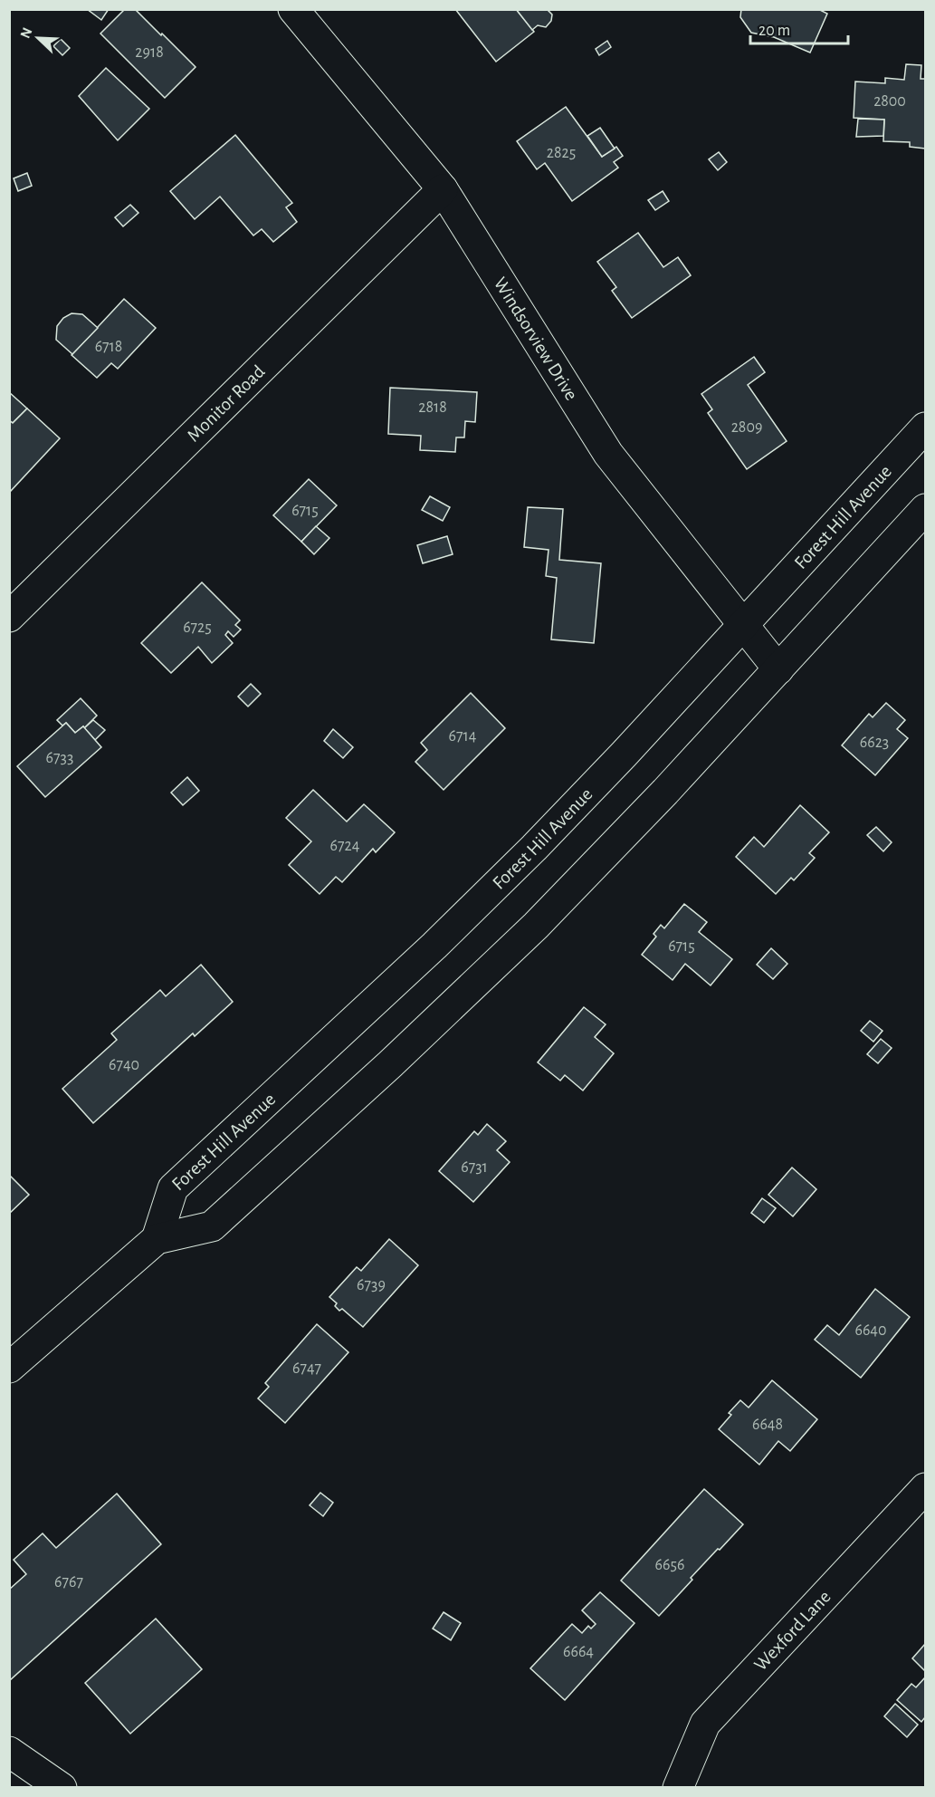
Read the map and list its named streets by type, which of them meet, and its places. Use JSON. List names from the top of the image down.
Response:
{
  "streets": {
    "main road": [
      "Windsorview Drive",
      "Monitor Road",
      "Forest Hill Avenue",
      "Wexford Lane"
    ]
  },
  "crossings": [
    ["Windsorview Drive", "Monitor Road"],
    ["Windsorview Drive", "Forest Hill Avenue"]
  ],
  "house_numbers": [
    "2918",
    "2800",
    "2825",
    "6718",
    "2818",
    "2809",
    "6715",
    "6725",
    "6714",
    "6623",
    "6733",
    "6724",
    "6715",
    "6740",
    "6731",
    "6739",
    "6640",
    "6747",
    "6648",
    "6656",
    "6767",
    "6664"
  ],
  "scale_bar": "20 m",
  "north": "top left"
}
